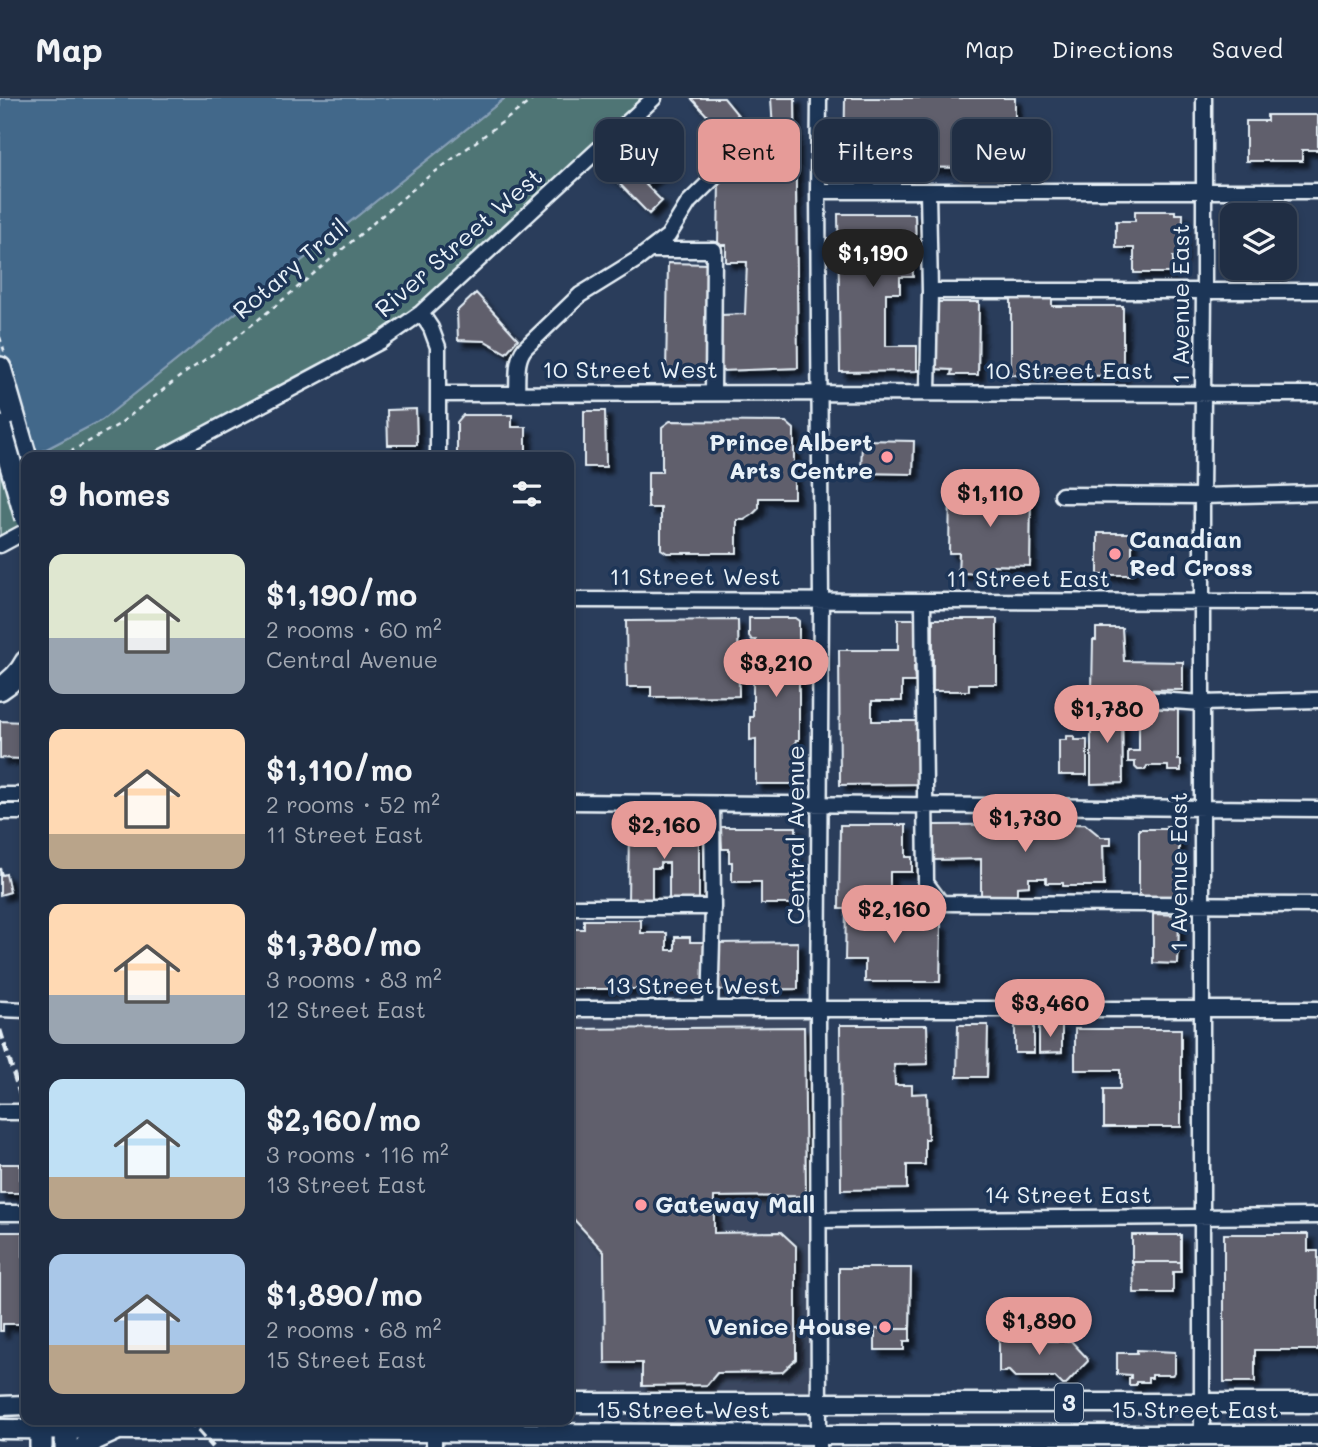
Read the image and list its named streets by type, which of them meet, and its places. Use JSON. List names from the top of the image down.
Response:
{
  "streets": {
    "main road": ["3", "15 Street West", "15 Street East"],
    "street": [
      "River Street West",
      "1 Avenue East",
      "10 Street West",
      "10 Street East",
      "11 Street West",
      "11 Street East",
      "Central Avenue",
      "13 Street West",
      "14 Street East"
    ],
    "path": ["Rotary Trail"]
  },
  "crossings": [
    ["1 Avenue East", "10 Street East"],
    ["1 Avenue East", "11 Street East"],
    ["1 Avenue East", "13 Street West"],
    ["1 Avenue East", "14 Street East"],
    ["1 Avenue East", "15 Street East"],
    ["10 Street West", "10 Street East"],
    ["10 Street West", "Central Avenue"],
    ["10 Street East", "Central Avenue"],
    ["11 Street West", "11 Street East"],
    ["11 Street West", "Central Avenue"],
    ["11 Street East", "Central Avenue"],
    ["Central Avenue", "13 Street West"],
    ["Central Avenue", "14 Street East"],
    ["Central Avenue", "15 Street West"],
    ["Central Avenue", "15 Street East"],
    ["15 Street West", "15 Street East"]
  ],
  "places": [
    "Prince Albert Arts Centre",
    "Canadian Red Cross",
    "Gateway Mall",
    "Venice House"
  ],
  "page": {
    "header": "Map",
    "nav": ["Map", "Directions", "Saved"],
    "chip": [
      "Buy",
      "Rent",
      "Filters",
      "New"
    ],
    "price": [
      "$1,190",
      "$1,110",
      "$3,210",
      "$1,780",
      "$1,730",
      "$2,160",
      "$2,160",
      "$3,460",
      "$1,890"
    ],
    "heading": "9 homes",
    "list": [
      {
        "name": "$1,190/mo",
        "note": "2 rooms · 60 m² · Central Avenue"
      },
      {
        "name": "$1,110/mo",
        "note": "2 rooms · 52 m² · 11 Street East"
      },
      {
        "name": "$1,780/mo",
        "note": "3 rooms · 83 m² · 12 Street East"
      },
      {
        "name": "$2,160/mo",
        "note": "3 rooms · 116 m² · 13 Street East"
      },
      {
        "name": "$1,890/mo",
        "note": "2 rooms · 68 m² · 15 Street East"
      }
    ]
  }
}
